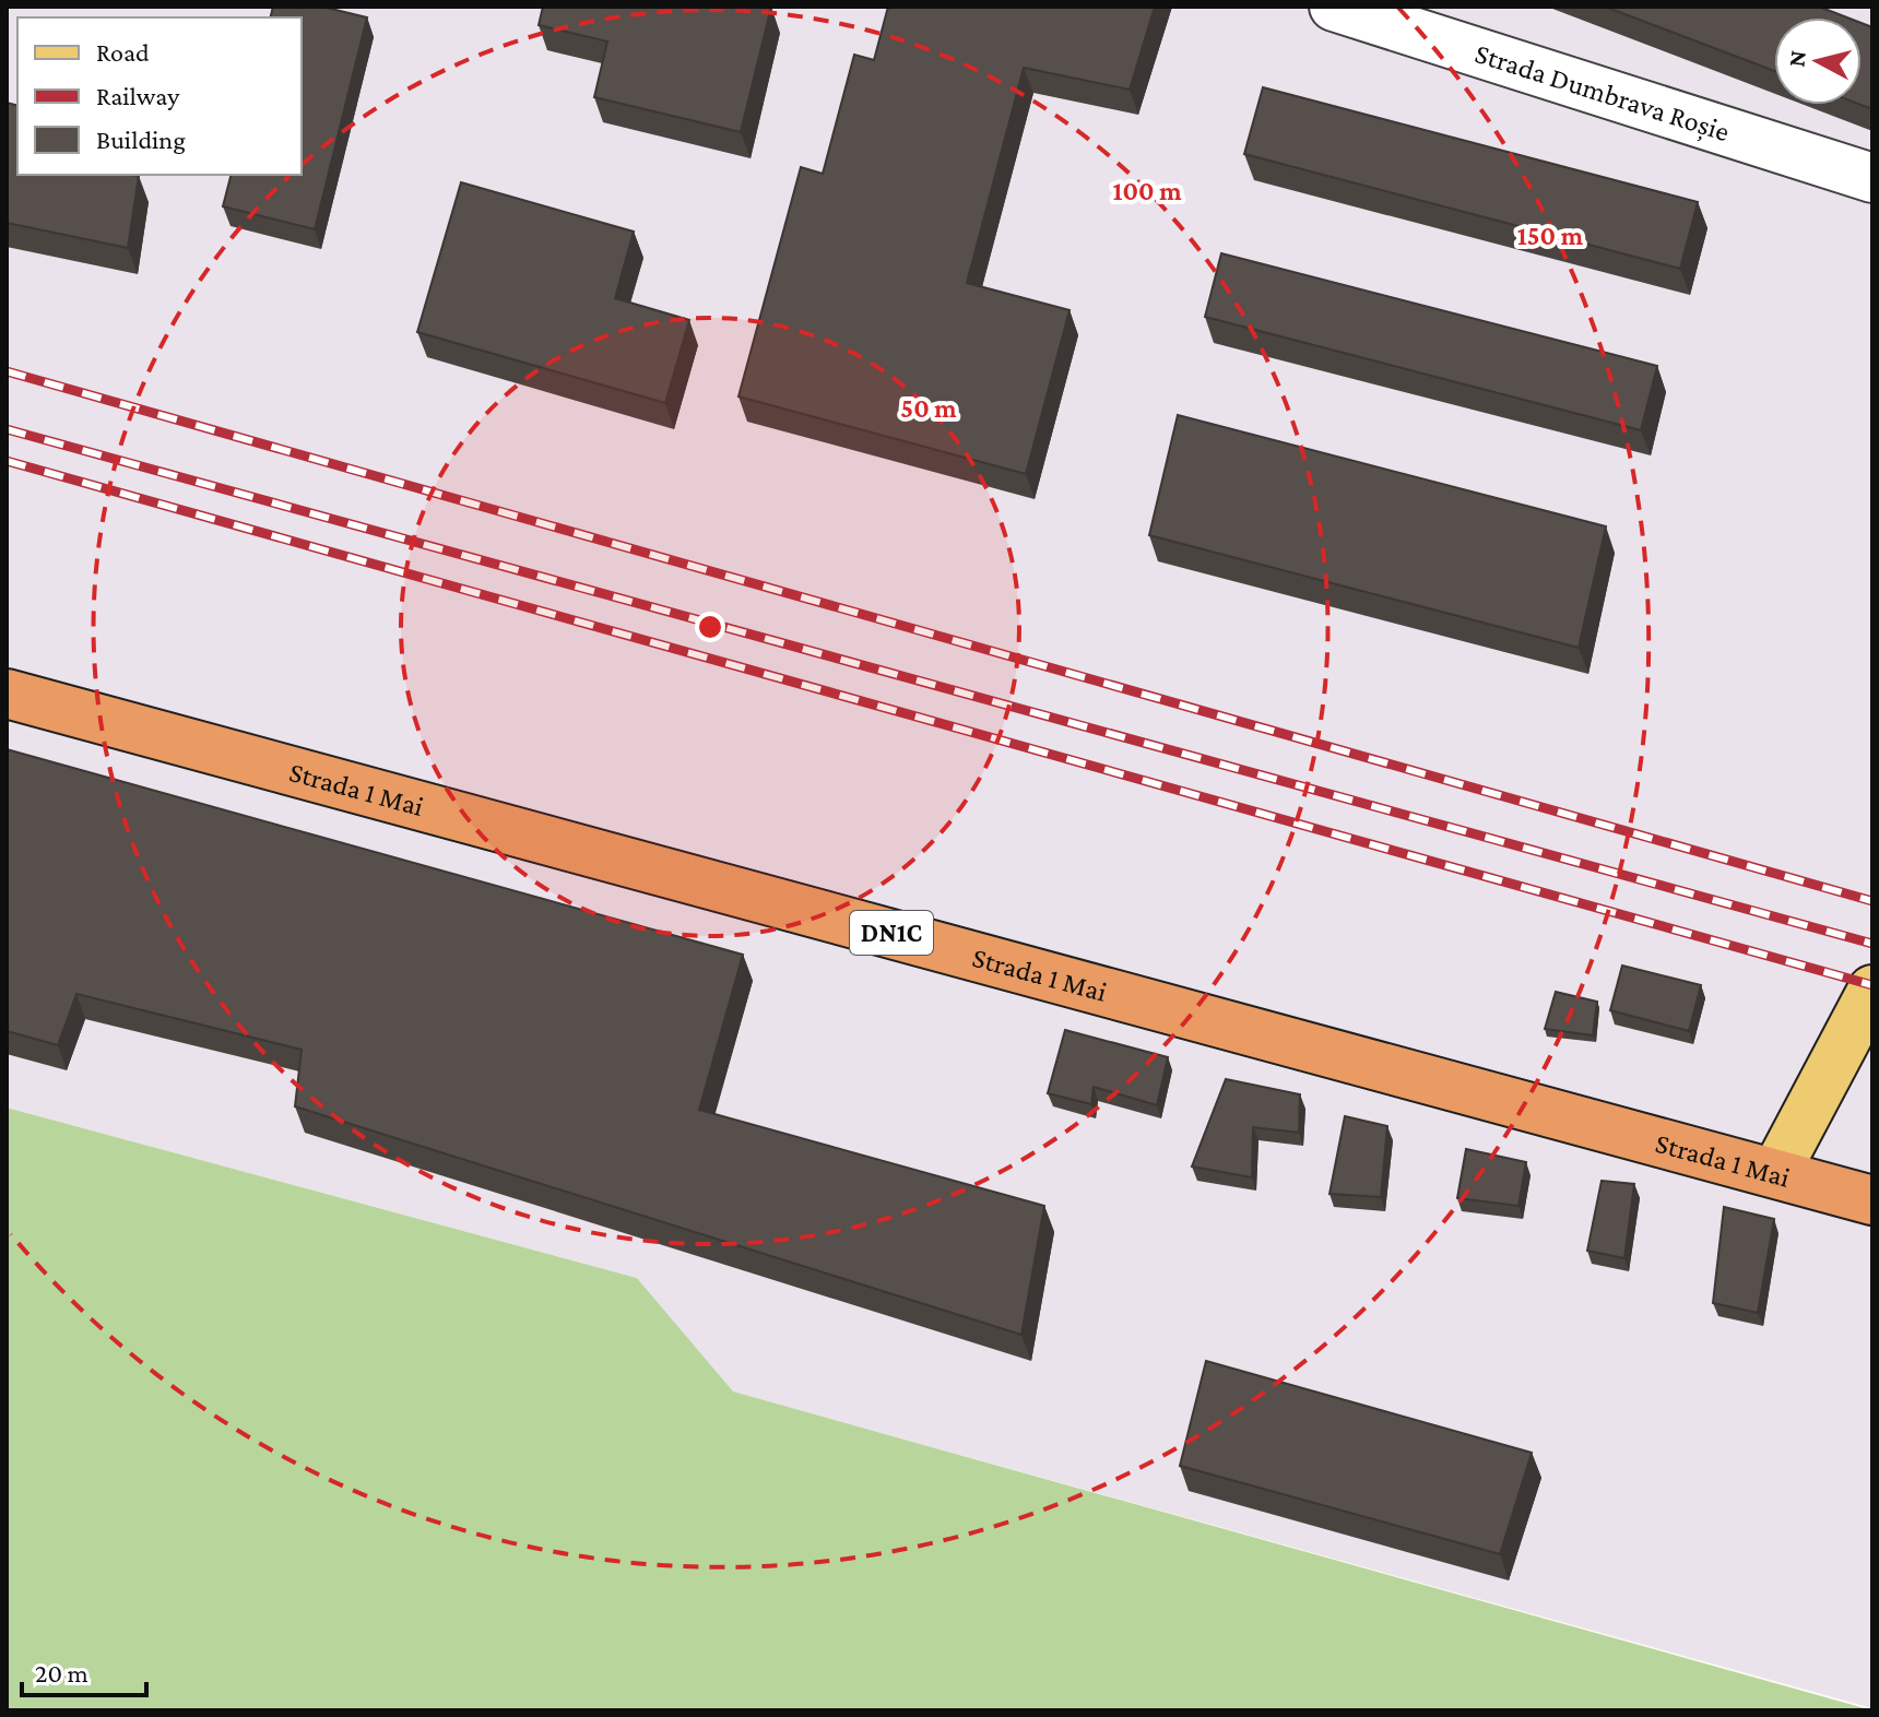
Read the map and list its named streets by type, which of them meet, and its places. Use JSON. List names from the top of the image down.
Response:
{
  "streets": {
    "highway": ["Strada 1 Mai", "DN1C"],
    "lane": ["Strada Dumbrava Roșie"]
  },
  "legend": ["Road", "Railway", "Building"],
  "scale_bar": "20 m",
  "north": "left",
  "rings": ["100 m", "150 m", "50 m"]
}
